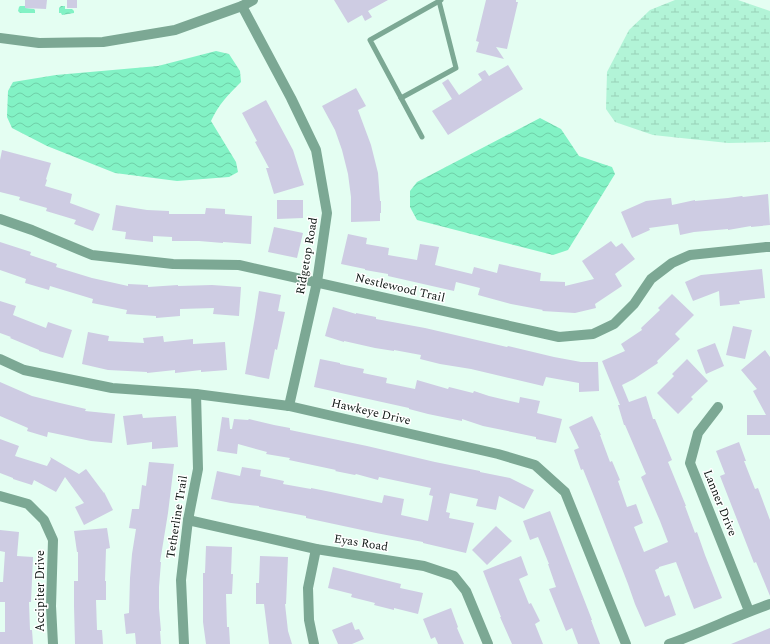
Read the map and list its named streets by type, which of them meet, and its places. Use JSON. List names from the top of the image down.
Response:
{
  "streets": {
    "street": [
      "Ridgetop Road",
      "Nestlewood Trail",
      "Hawkeye Drive",
      "Lanner Drive",
      "Tetherline Trail",
      "Eyas Road",
      "Accipiter Drive"
    ]
  },
  "crossings": [
    ["Ridgetop Road", "Nestlewood Trail"],
    ["Ridgetop Road", "Hawkeye Drive"],
    ["Hawkeye Drive", "Tetherline Trail"],
    ["Tetherline Trail", "Eyas Road"]
  ]
}
